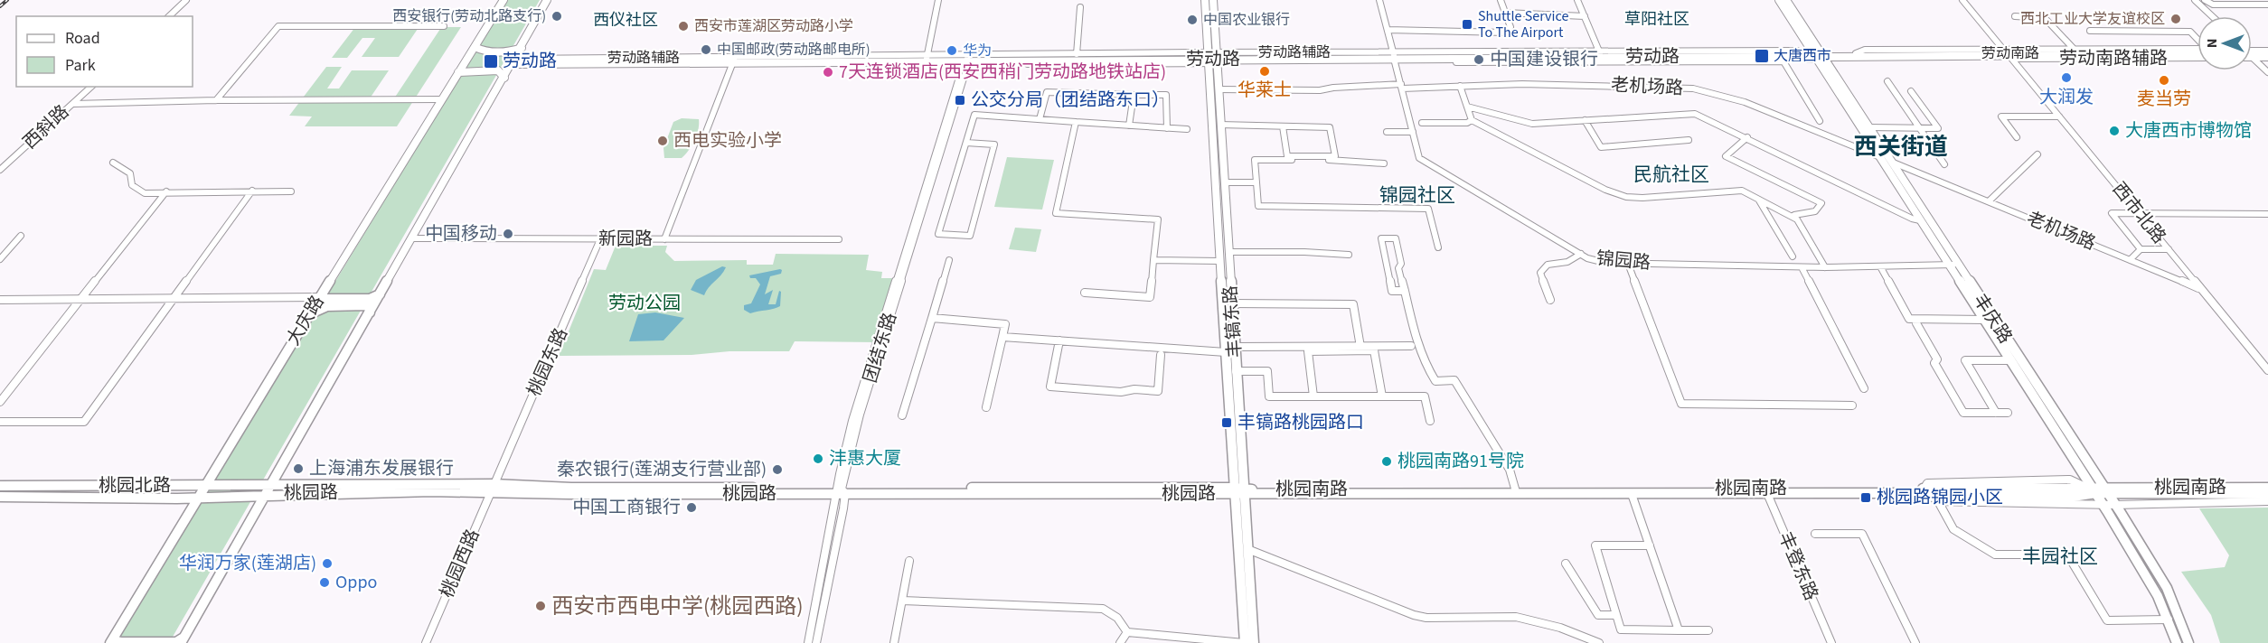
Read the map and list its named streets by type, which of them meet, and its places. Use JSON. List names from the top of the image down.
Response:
{
  "streets": {
    "main road": [
      "劳动南路",
      "劳动路",
      "丰庆路",
      "大庆路",
      "丰镐东路",
      "桃园北路",
      "桃园南路",
      "桃园路"
    ],
    "street": [
      "老机场路",
      "西斜路",
      "西市北路",
      "新园路",
      "锦园路",
      "团结东路",
      "桃园东路",
      "桃园西路",
      "丰登东路"
    ]
  },
  "crossings": [
    ["劳动南路", "劳动路"],
    ["劳动南路", "西市北路"],
    ["劳动南路", "丰庆路"],
    ["劳动路", "锦园路"],
    ["劳动路", "丰庆路"],
    ["劳动路", "丰镐东路"],
    ["劳动路", "团结东路"],
    ["老机场路", "西市北路"],
    ["老机场路", "锦园路"],
    ["老机场路", "丰庆路"],
    ["老机场路", "丰镐东路"],
    ["新园路", "桃园东路"],
    ["锦园路", "丰庆路"],
    ["丰庆路", "桃园南路"],
    ["大庆路", "桃园北路"],
    ["丰镐东路", "桃园南路"],
    ["丰镐东路", "桃园路"],
    ["团结东路", "桃园路"],
    ["桃园东路", "桃园路"],
    ["桃园东路", "桃园西路"],
    ["桃园北路", "桃园路"],
    ["桃园南路", "桃园路"],
    ["桃园南路", "丰登东路"],
    ["桃园路", "桃园西路"]
  ],
  "districts": [
    "草阳社区",
    "西仪社区",
    "西关街道",
    "民航社区",
    "锦园社区",
    "丰园社区"
  ],
  "parks": ["劳动公园"],
  "places": {
    "other": [
      "西安银行(劳动北路支行)",
      "西北工业大学友谊校区",
      "中国农业银行",
      "西安市莲湖区劳动路小学",
      "中国邮政(劳动路邮电所)",
      "华为",
      "中国建设银行",
      "华莱士",
      "7天连锁酒店(西安西稍门劳动路地铁站店)",
      "大润发",
      "麦当劳",
      "大唐西市博物馆",
      "西电实验小学",
      "中国移动",
      "沣惠大厦",
      "桃园南路91号院",
      "上海浦东发展银行",
      "秦农银行(莲湖支行营业部)",
      "中国工商银行",
      "华润万家(莲湖店)",
      "Oppo",
      "西安市西电中学(桃园西路)"
    ],
    "transit": [
      "Shuttle Service To The Airport",
      "大唐西市",
      "劳动路",
      "公交分局（团结路东口）",
      "丰镐路桃园路口",
      "桃园路锦园小区"
    ]
  },
  "legend": ["Road", "Park"],
  "north": "left"
}
